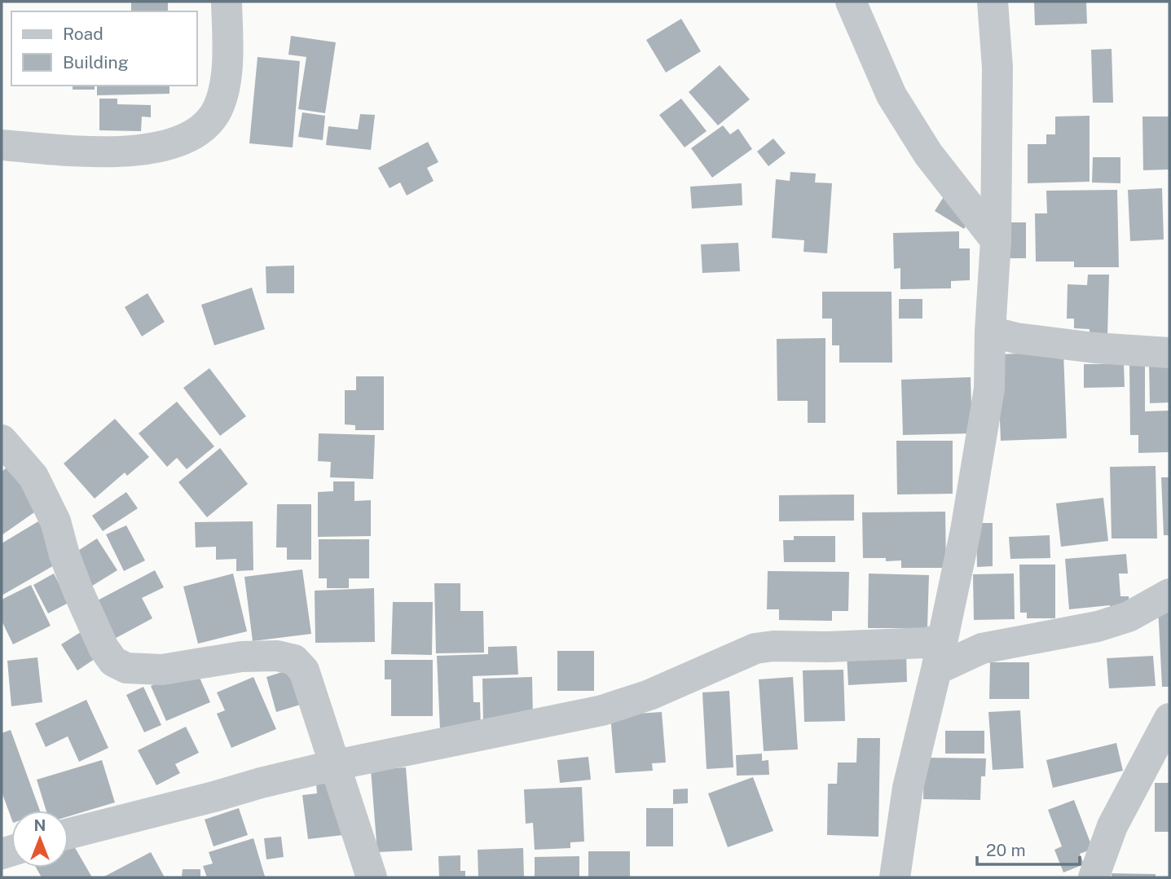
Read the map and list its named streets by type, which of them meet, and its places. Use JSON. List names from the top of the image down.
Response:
{
  "legend": ["Road", "Building"],
  "scale_bar": "20 m",
  "north": "top"
}
